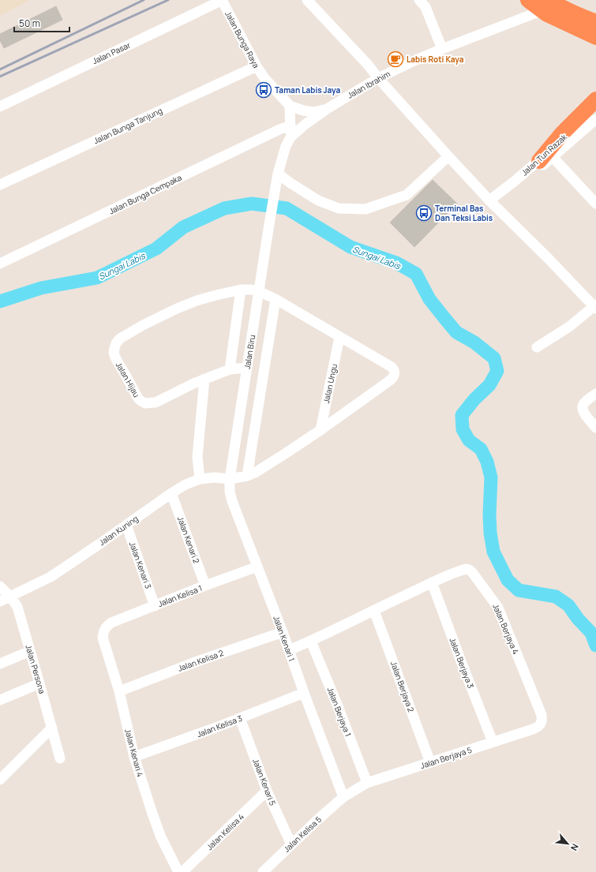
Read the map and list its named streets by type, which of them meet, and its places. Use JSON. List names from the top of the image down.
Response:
{
  "streets": {
    "street": [
      "Jalan Bunga Raya",
      "Jalan Pasar",
      "Jalan Ibrahim",
      "Jalan Bunga Tanjung",
      "Jalan Tun Razak",
      "Jalan Bunga Cempaka",
      "Jalan Biru",
      "Jalan Hijau",
      "Jalan Ungu",
      "Jalan Kuning",
      "Jalan Kenari 2",
      "Jalan Kenari 3",
      "Jalan Kelisa 1",
      "Jalan Berjaya 4",
      "Jalan Kenari 1",
      "Jalan Kelisa 2",
      "Jalan Berjaya 3",
      "Jalan Persona",
      "Jalan Berjaya 2",
      "Jalan Berjaya 1",
      "Jalan Kelisa 3",
      "Jalan Kenari 4",
      "Jalan Berjaya 5",
      "Jalan Kenari 5",
      "Jalan Kelisa 4",
      "Jalan Kelisa 5"
    ]
  },
  "crossings": [
    ["Jalan Bunga Raya", "Jalan Pasar"],
    ["Jalan Bunga Raya", "Jalan Bunga Tanjung"],
    ["Jalan Biru", "Jalan Hijau"],
    ["Jalan Biru", "Jalan Kuning"],
    ["Jalan Biru", "Jalan Kenari 1"],
    ["Jalan Hijau", "Jalan Ungu"],
    ["Jalan Hijau", "Jalan Kuning"],
    ["Jalan Ungu", "Jalan Kuning"],
    ["Jalan Kuning", "Jalan Kenari 2"],
    ["Jalan Kuning", "Jalan Kenari 3"],
    ["Jalan Kuning", "Jalan Kenari 1"],
    ["Jalan Kuning", "Jalan Persona"],
    ["Jalan Kenari 2", "Jalan Kelisa 1"],
    ["Jalan Kenari 3", "Jalan Kelisa 1"],
    ["Jalan Kelisa 1", "Jalan Kenari 1"],
    ["Jalan Kelisa 1", "Jalan Kenari 4"],
    ["Jalan Berjaya 4", "Jalan Berjaya 3"],
    ["Jalan Berjaya 4", "Jalan Berjaya 5"],
    ["Jalan Kenari 1", "Jalan Kelisa 2"],
    ["Jalan Kenari 1", "Jalan Kelisa 3"],
    ["Jalan Kenari 1", "Jalan Berjaya 5"],
    ["Jalan Kenari 1", "Jalan Kelisa 5"],
    ["Jalan Kelisa 2", "Jalan Kenari 4"],
    ["Jalan Berjaya 3", "Jalan Berjaya 5"],
    ["Jalan Berjaya 2", "Jalan Berjaya 5"],
    ["Jalan Berjaya 1", "Jalan Berjaya 5"],
    ["Jalan Kelisa 3", "Jalan Kenari 4"],
    ["Jalan Kelisa 3", "Jalan Kenari 5"],
    ["Jalan Berjaya 5", "Jalan Kelisa 5"],
    ["Jalan Kenari 5", "Jalan Kelisa 4"],
    ["Jalan Kenari 5", "Jalan Kelisa 5"]
  ],
  "water": ["Sungai Labis"],
  "places": {
    "cafe": ["Labis Roti Kaya"],
    "bus stop": ["Taman Labis Jaya", "Terminal Bas Dan Teksi Labis"]
  },
  "scale_bar": "50 m",
  "north": "bottom right"
}
